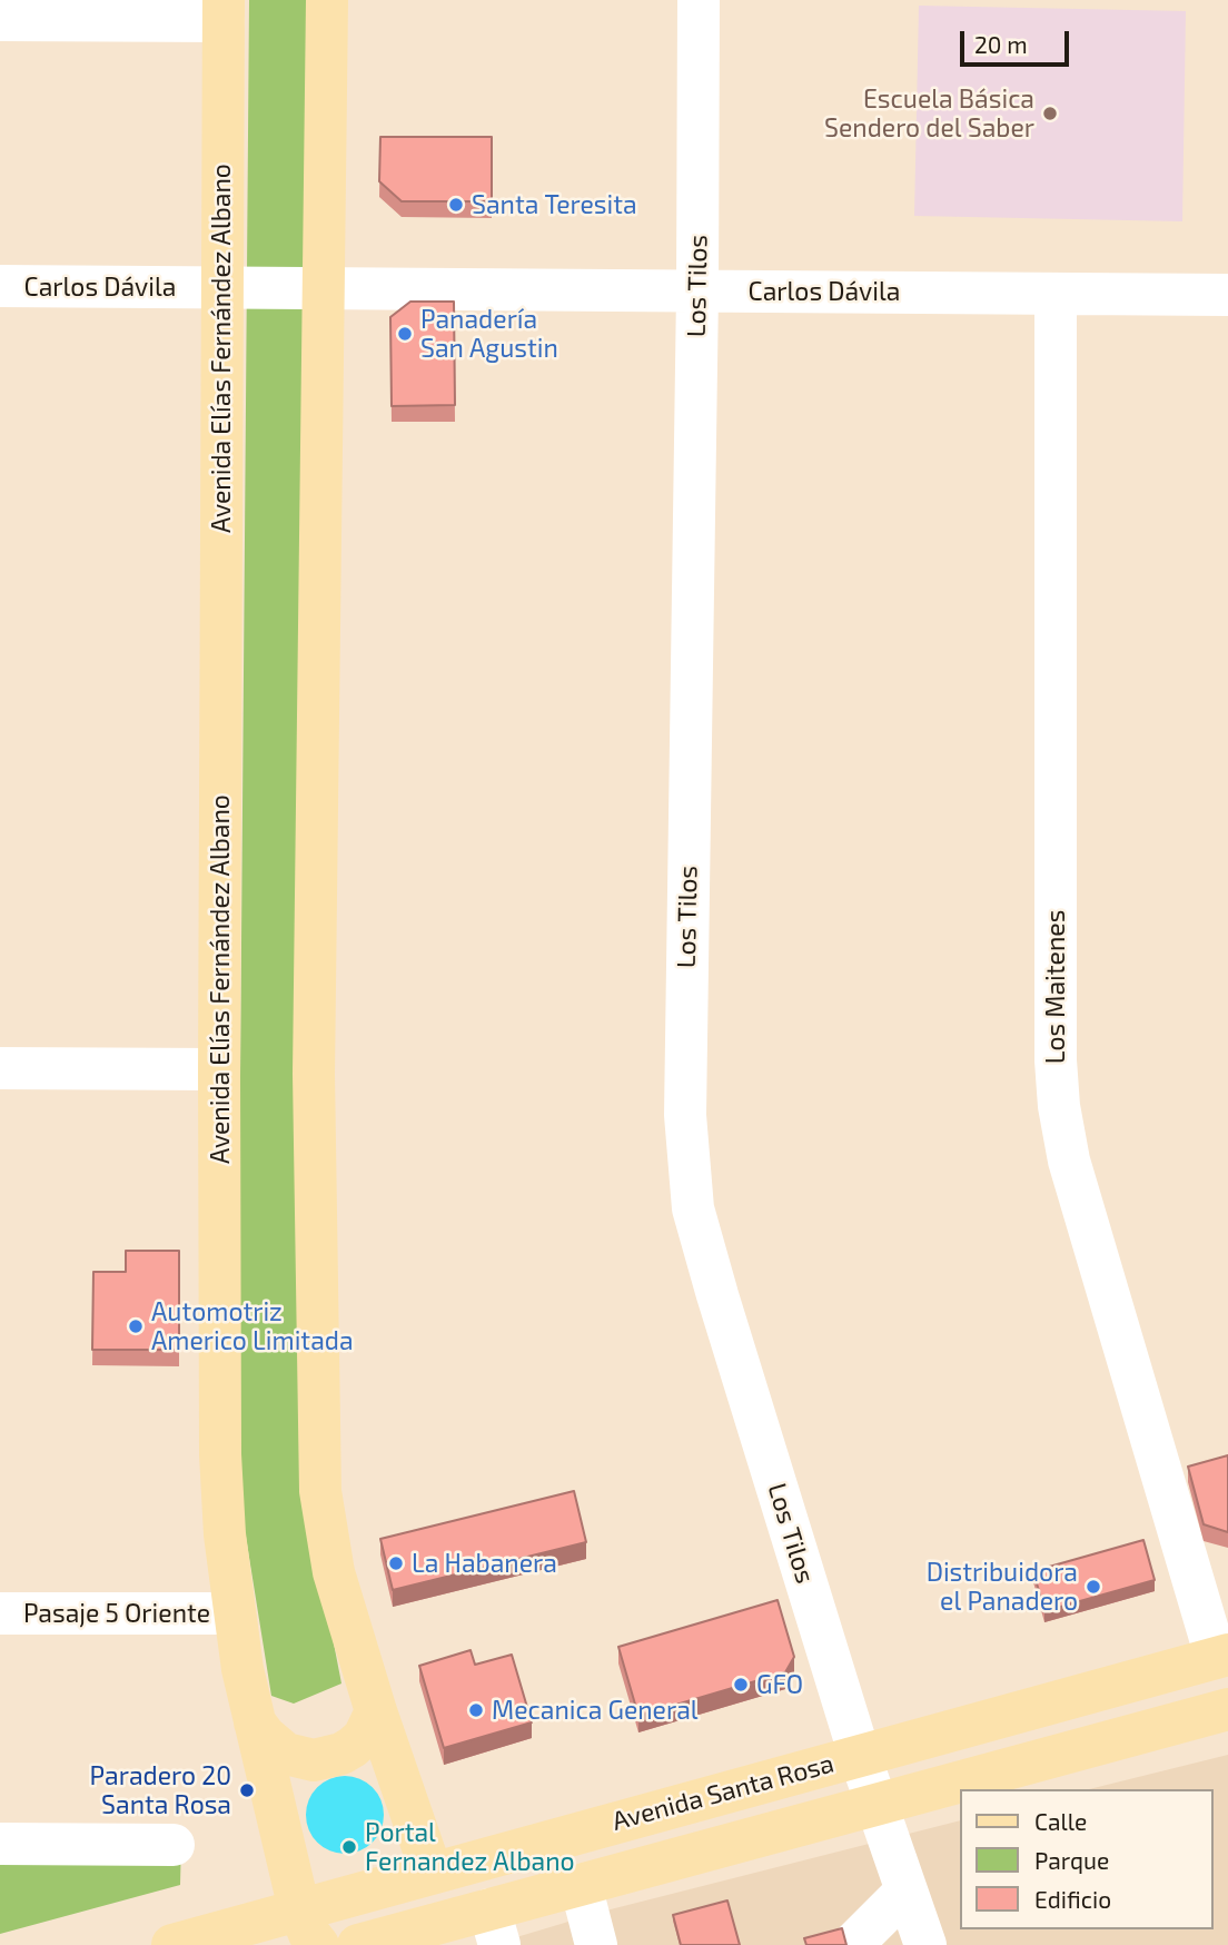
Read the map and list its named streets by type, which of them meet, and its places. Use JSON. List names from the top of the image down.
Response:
{
  "streets": {
    "main road": ["Avenida Elías Fernández Albano", "Avenida Santa Rosa"],
    "street": [
      "Los Tilos",
      "Carlos Dávila",
      "Los Maitenes",
      "Pasaje 5 Oriente"
    ]
  },
  "crossings": [
    ["Los Tilos", "Carlos Dávila"],
    ["Los Tilos", "Avenida Santa Rosa"],
    ["Carlos Dávila", "Avenida Elías Fernández Albano"],
    ["Carlos Dávila", "Los Maitenes"],
    ["Avenida Elías Fernández Albano", "Pasaje 5 Oriente"],
    ["Avenida Elías Fernández Albano", "Avenida Santa Rosa"],
    ["Los Maitenes", "Avenida Santa Rosa"]
  ],
  "places": [
    "Escuela Básica Sendero del Saber",
    "Santa Teresita",
    "Panadería San Agustin",
    "Automotriz Americo Limitada",
    "La Habanera",
    "Distribuidora el Panadero",
    "GFO",
    "Mecanica General",
    "Paradero 20 Santa Rosa",
    "Portal Fernandez Albano"
  ],
  "legend": ["Calle", "Parque", "Edificio"],
  "scale_bar": "20 m"
}
